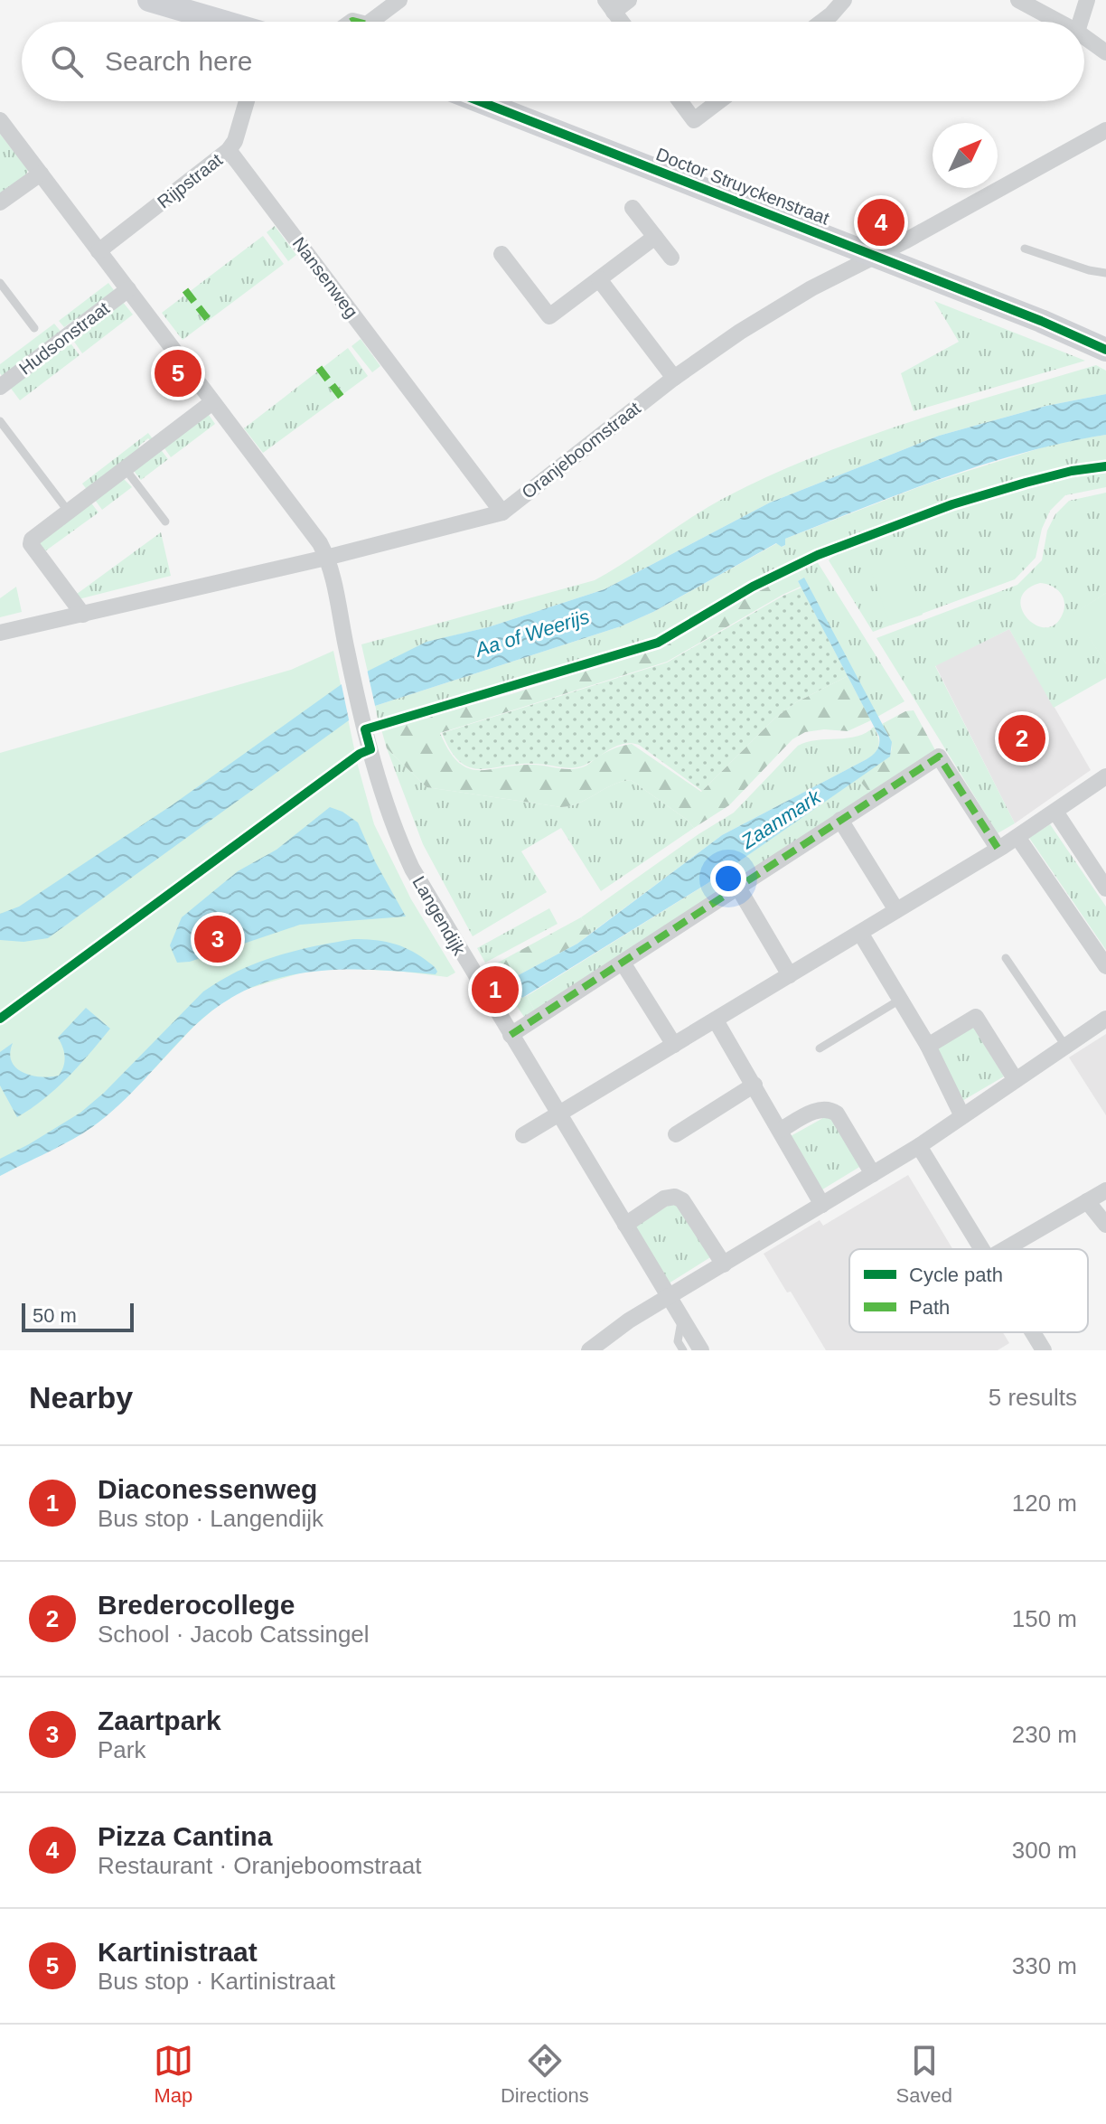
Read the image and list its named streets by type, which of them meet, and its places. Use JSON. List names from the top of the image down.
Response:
{
  "streets": {
    "street": [
      "Rijpstraat",
      "Doctor Struyckenstraat",
      "Nansenweg",
      "Hudsonstraat",
      "Oranjeboomstraat",
      "Langendijk"
    ]
  },
  "crossings": [
    ["Rijpstraat", "Nansenweg"],
    ["Rijpstraat", "Langendijk"],
    ["Doctor Struyckenstraat", "Oranjeboomstraat"],
    ["Nansenweg", "Oranjeboomstraat"],
    ["Hudsonstraat", "Langendijk"],
    ["Oranjeboomstraat", "Langendijk"]
  ],
  "water": ["Aa of Weerijs", "Zaanmark"],
  "legend": ["Cycle path", "Path"],
  "scale_bar": "50 m",
  "north": "top right",
  "page": {
    "search": "Search here",
    "pins": [
      "4",
      "5",
      "2",
      "3",
      "1"
    ],
    "scale": "50 m",
    "heading": ["Nearby", "5 results"],
    "list": [
      {
        "mark": "1",
        "name": "Diaconessenweg",
        "note": "Bus stop · Langendijk",
        "value": "120 m"
      },
      {
        "mark": "2",
        "name": "Brederocollege",
        "note": "School · Jacob Catssingel",
        "value": "150 m"
      },
      {
        "mark": "3",
        "name": "Zaartpark",
        "note": "Park",
        "value": "230 m"
      },
      {
        "mark": "4",
        "name": "Pizza Cantina",
        "note": "Restaurant · Oranjeboomstraat",
        "value": "300 m"
      },
      {
        "mark": "5",
        "name": "Kartinistraat",
        "note": "Bus stop · Kartinistraat",
        "value": "330 m"
      }
    ],
    "nav": ["Map", "Directions", "Saved"]
  }
}
